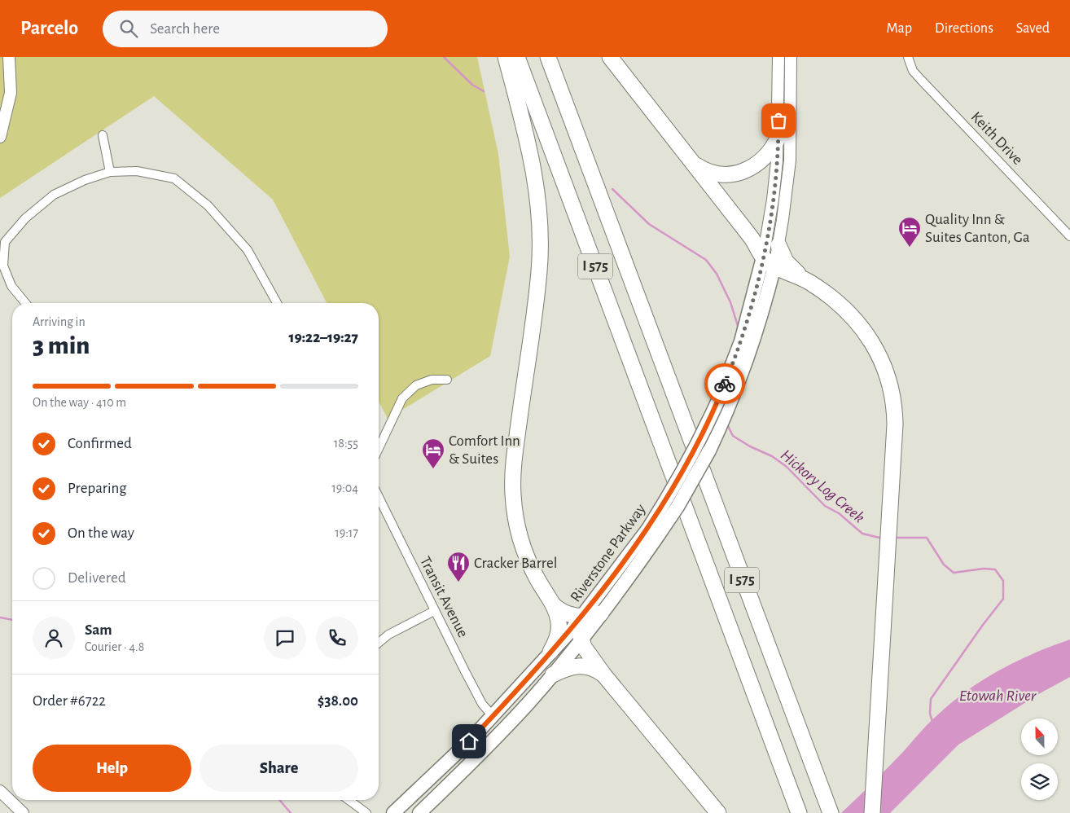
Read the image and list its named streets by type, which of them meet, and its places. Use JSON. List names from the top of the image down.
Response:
{
  "streets": {
    "highway": ["I 575"],
    "main road": ["Riverstone Parkway"],
    "street": ["Keith Drive", "Transit Avenue"]
  },
  "crossings": [
    ["Riverstone Parkway", "Transit Avenue"]
  ],
  "water": ["Hickory Log Creek", "Etowah River"],
  "places": {
    "hotel": ["Quality Inn & Suites Canton, Ga", "Comfort Inn & Suites"],
    "restaurant": ["Cracker Barrel"]
  },
  "north": "top",
  "page": {
    "header": "Parcelo",
    "search": "Search here",
    "nav": ["Map", "Directions", "Saved"],
    "heading": ["3 min", "Arriving in", "19:22–19:27"],
    "panel": [
      "Sam",
      "Courier · 4.8",
      "Order #6722",
      "$38.00"
    ],
    "bar": "On the way · 410 m",
    "list": [
      ["Confirmed", "18:55"],
      ["Preparing", "19:04"],
      ["On the way", "19:17"],
      "Delivered"
    ],
    "buttons": ["Help", "Share"]
  }
}
